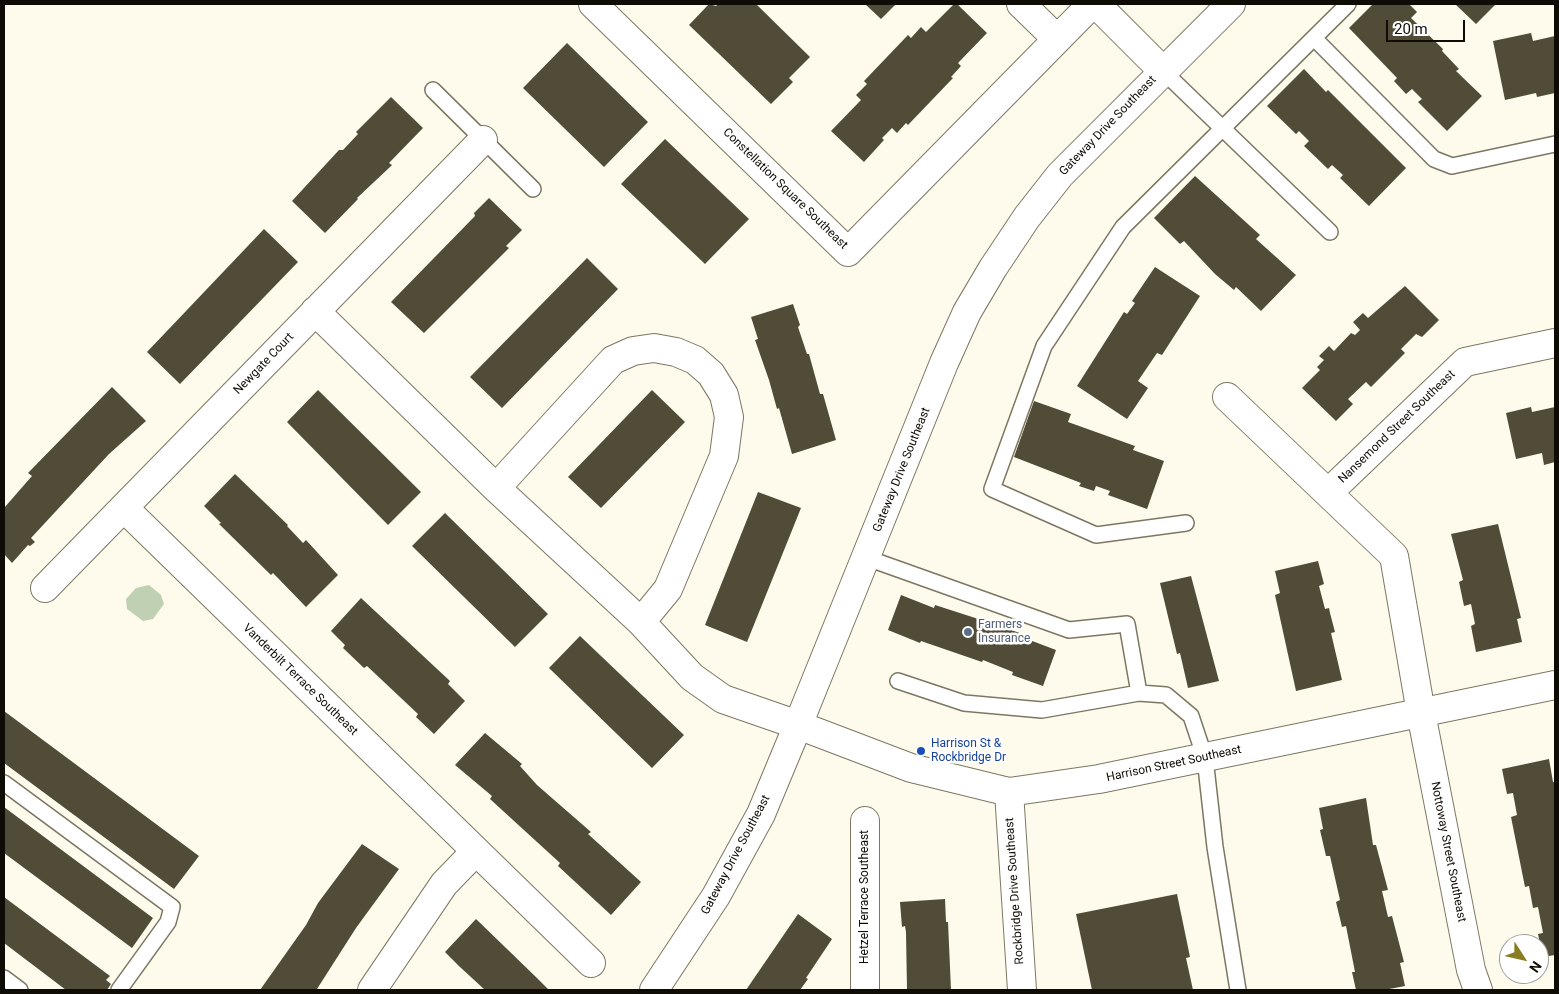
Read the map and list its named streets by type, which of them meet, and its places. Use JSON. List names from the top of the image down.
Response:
{
  "streets": {
    "street": [
      "Gateway Drive Southeast",
      "Constellation Square Southeast",
      "Newgate Court",
      "Nansemond Street Southeast",
      "Vanderbilt Terrace Southeast",
      "Harrison Street Southeast",
      "Nottoway Street Southeast",
      "Rockbridge Drive Southeast",
      "Hetzel Terrace Southeast"
    ]
  },
  "crossings": [
    ["Gateway Drive Southeast", "Harrison Street Southeast"],
    ["Newgate Court", "Vanderbilt Terrace Southeast"],
    ["Nansemond Street Southeast", "Harrison Street Southeast"],
    ["Nansemond Street Southeast", "Nottoway Street Southeast"],
    ["Harrison Street Southeast", "Nottoway Street Southeast"],
    ["Harrison Street Southeast", "Rockbridge Drive Southeast"]
  ],
  "places": ["Farmers Insurance", "Harrison St & Rockbridge Dr"],
  "scale_bar": "20 m",
  "north": "bottom right"
}
